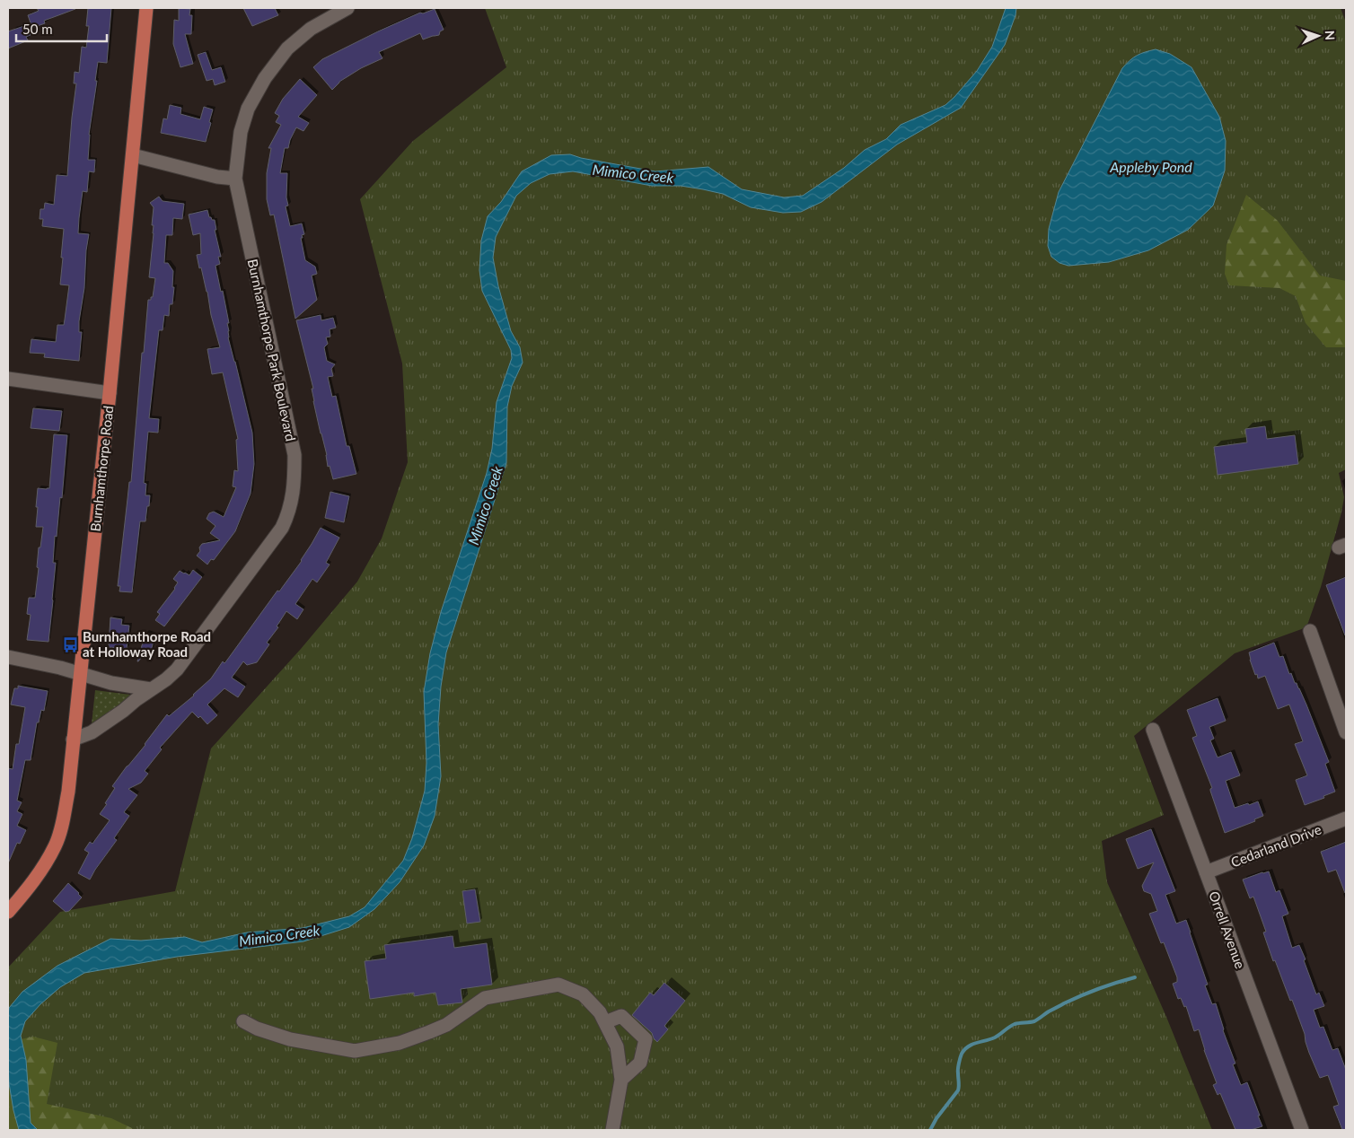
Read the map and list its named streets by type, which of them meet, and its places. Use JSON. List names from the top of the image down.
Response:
{
  "streets": {
    "main road": ["Burnhamthorpe Road"],
    "street": ["Burnhamthorpe Park Boulevard", "Cedarland Drive", "Orrell Avenue"]
  },
  "crossings": [
    ["Burnhamthorpe Park Boulevard", "Burnhamthorpe Road"],
    ["Cedarland Drive", "Orrell Avenue"]
  ],
  "water": ["Appleby Pond", "Mimico Creek"],
  "places": {
    "bus stop": ["Burnhamthorpe Road at Holloway Road"]
  },
  "scale_bar": "50 m",
  "north": "right"
}
